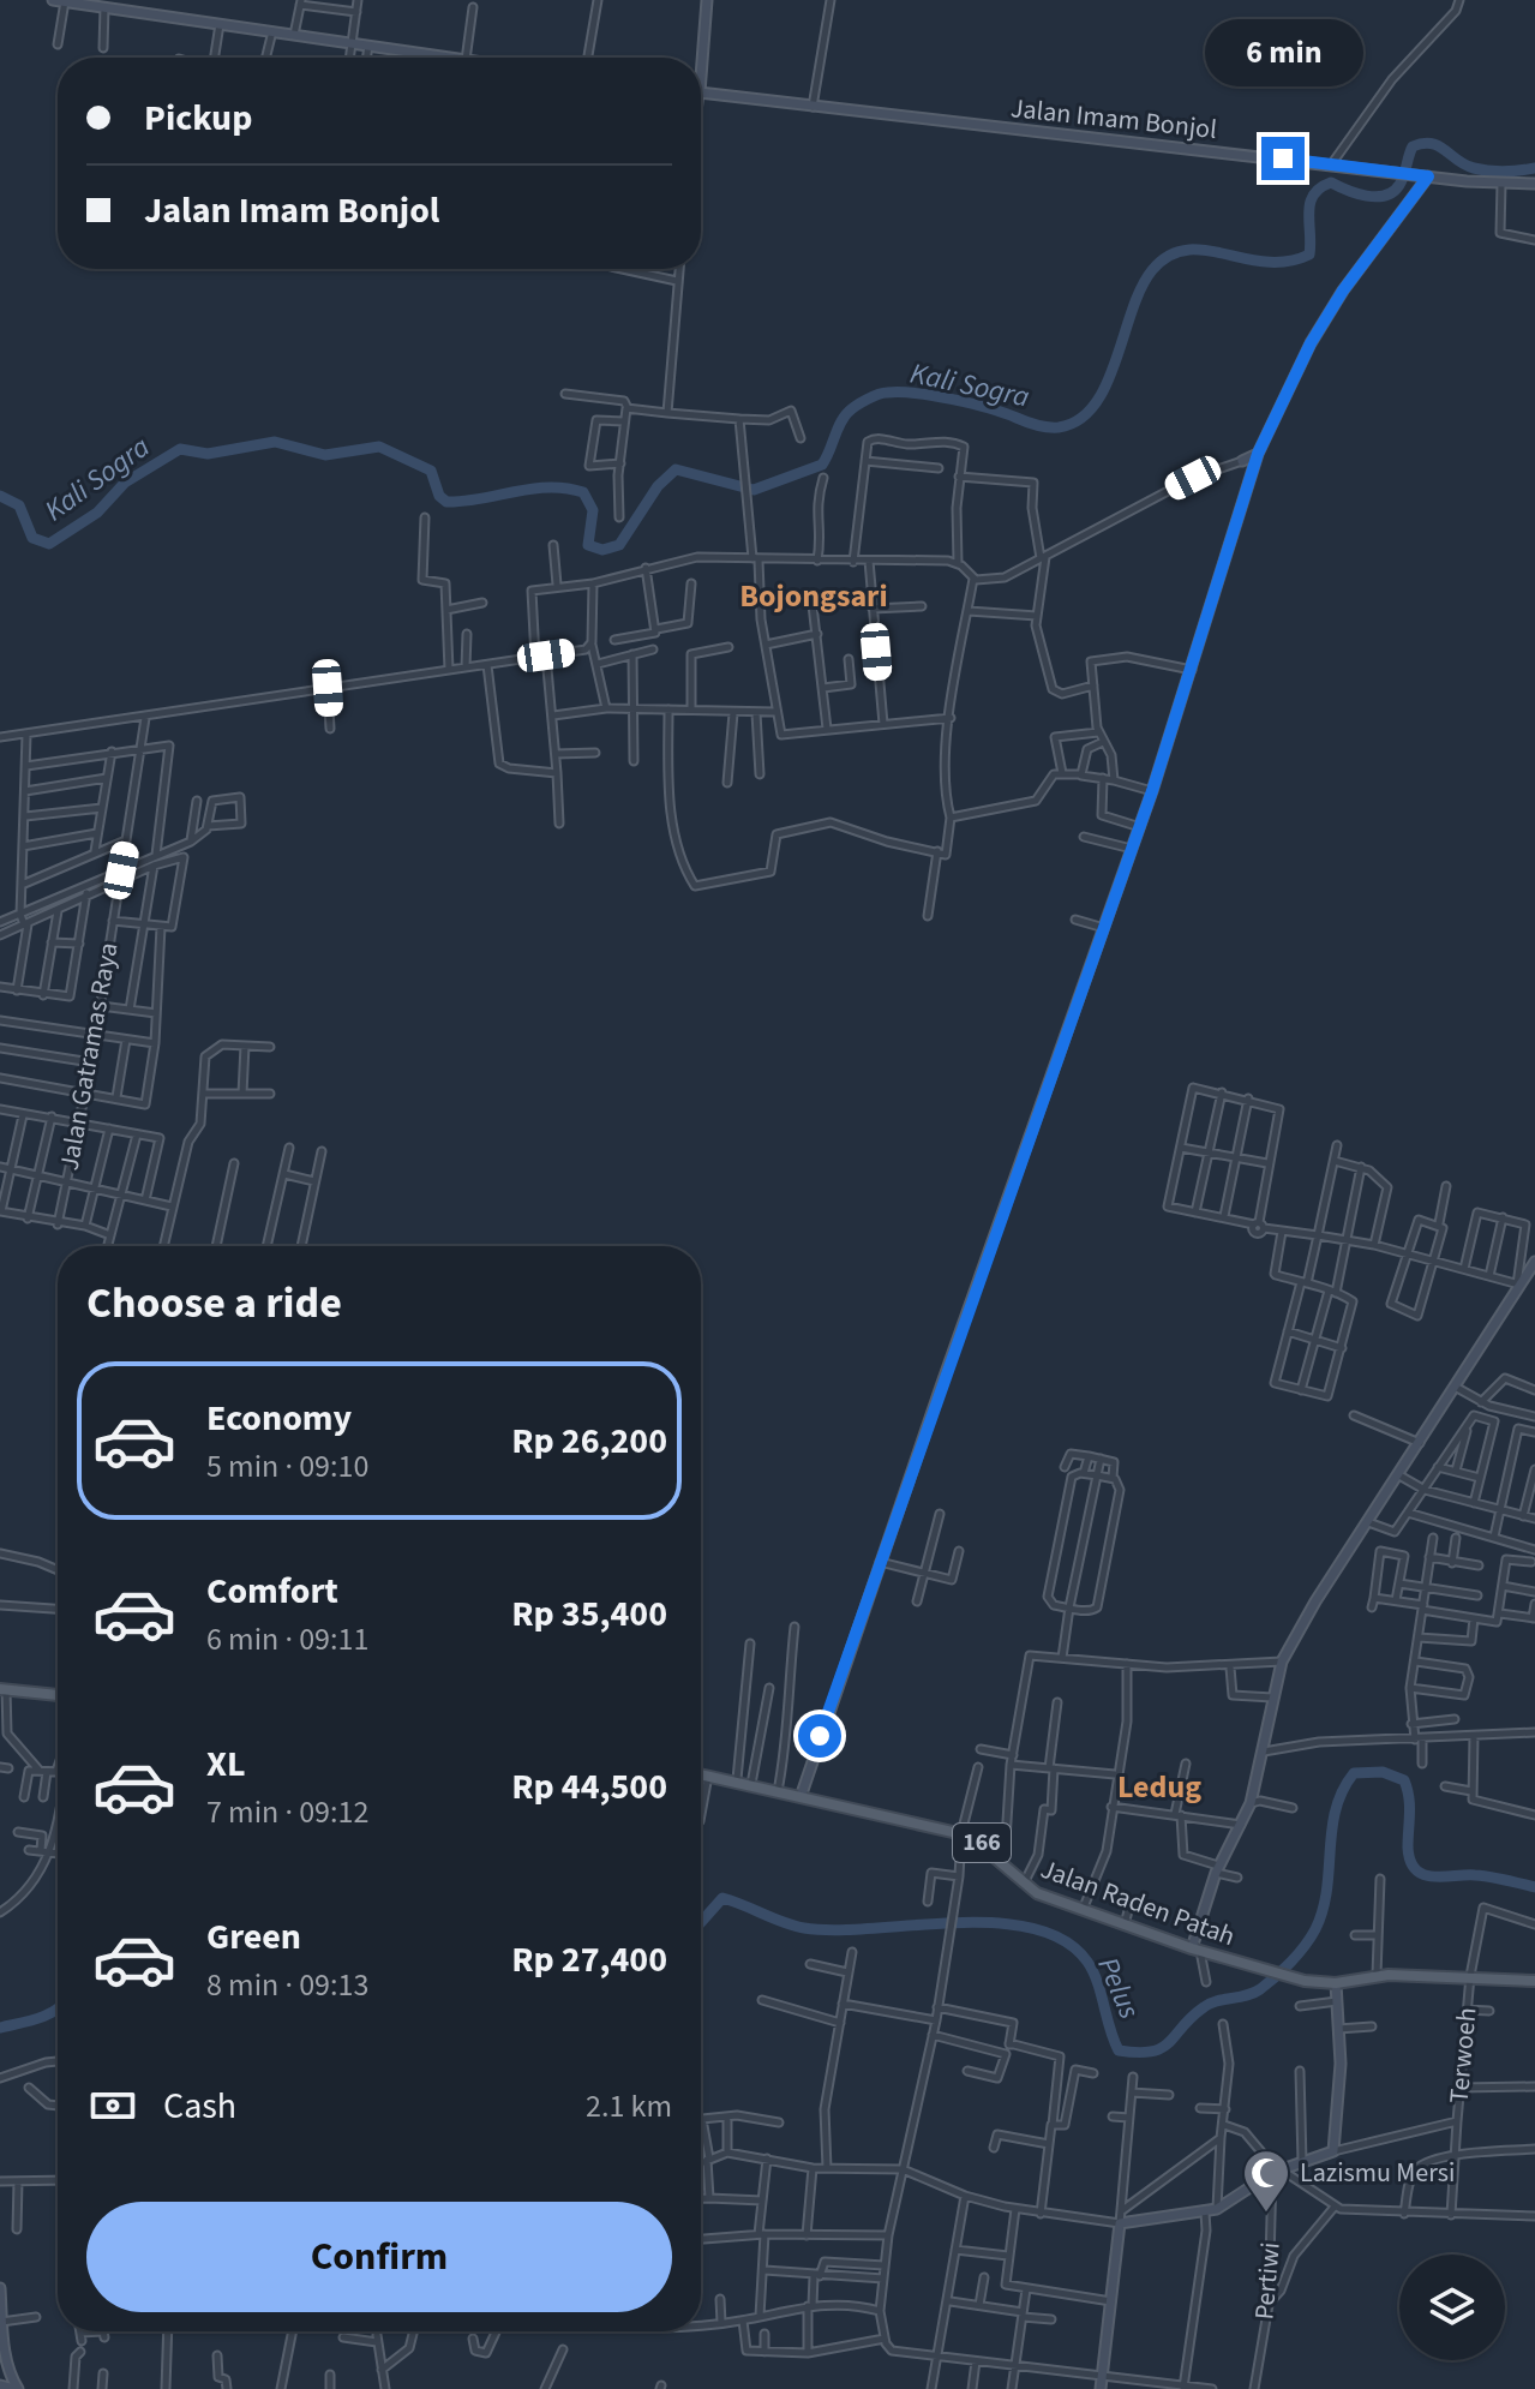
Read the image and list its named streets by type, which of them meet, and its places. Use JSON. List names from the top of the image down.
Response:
{
  "streets": {
    "main road": ["166", "Jalan Raden Patah"],
    "street": [
      "Jalan Imam Bonjol",
      "Jalan Gatramas Raya",
      "Terwoeh",
      "Pertiwi"
    ]
  },
  "crossings": [
    ["166", "Jalan Raden Patah"],
    ["166", "Terwoeh"]
  ],
  "districts": ["Bojongsari", "Ledug"],
  "water": ["Kali Sogra", "Pelus"],
  "places": {
    "mosque": ["Lazismu Mersi"]
  },
  "page": {
    "bubble": "6 min",
    "banner": ["Pickup", "Jalan Imam Bonjol"],
    "heading": "Choose a ride",
    "list": [
      {
        "name": "Economy",
        "note": "5 min · 09:10",
        "value": "Rp 26,200"
      },
      {
        "name": "Comfort",
        "note": "6 min · 09:11",
        "value": "Rp 35,400"
      },
      {
        "name": "XL",
        "note": "7 min · 09:12",
        "value": "Rp 44,500"
      },
      {
        "name": "Green",
        "note": "8 min · 09:13",
        "value": "Rp 27,400"
      }
    ],
    "pay": ["Cash", "2.1 km"],
    "buttons": "Confirm"
  }
}
